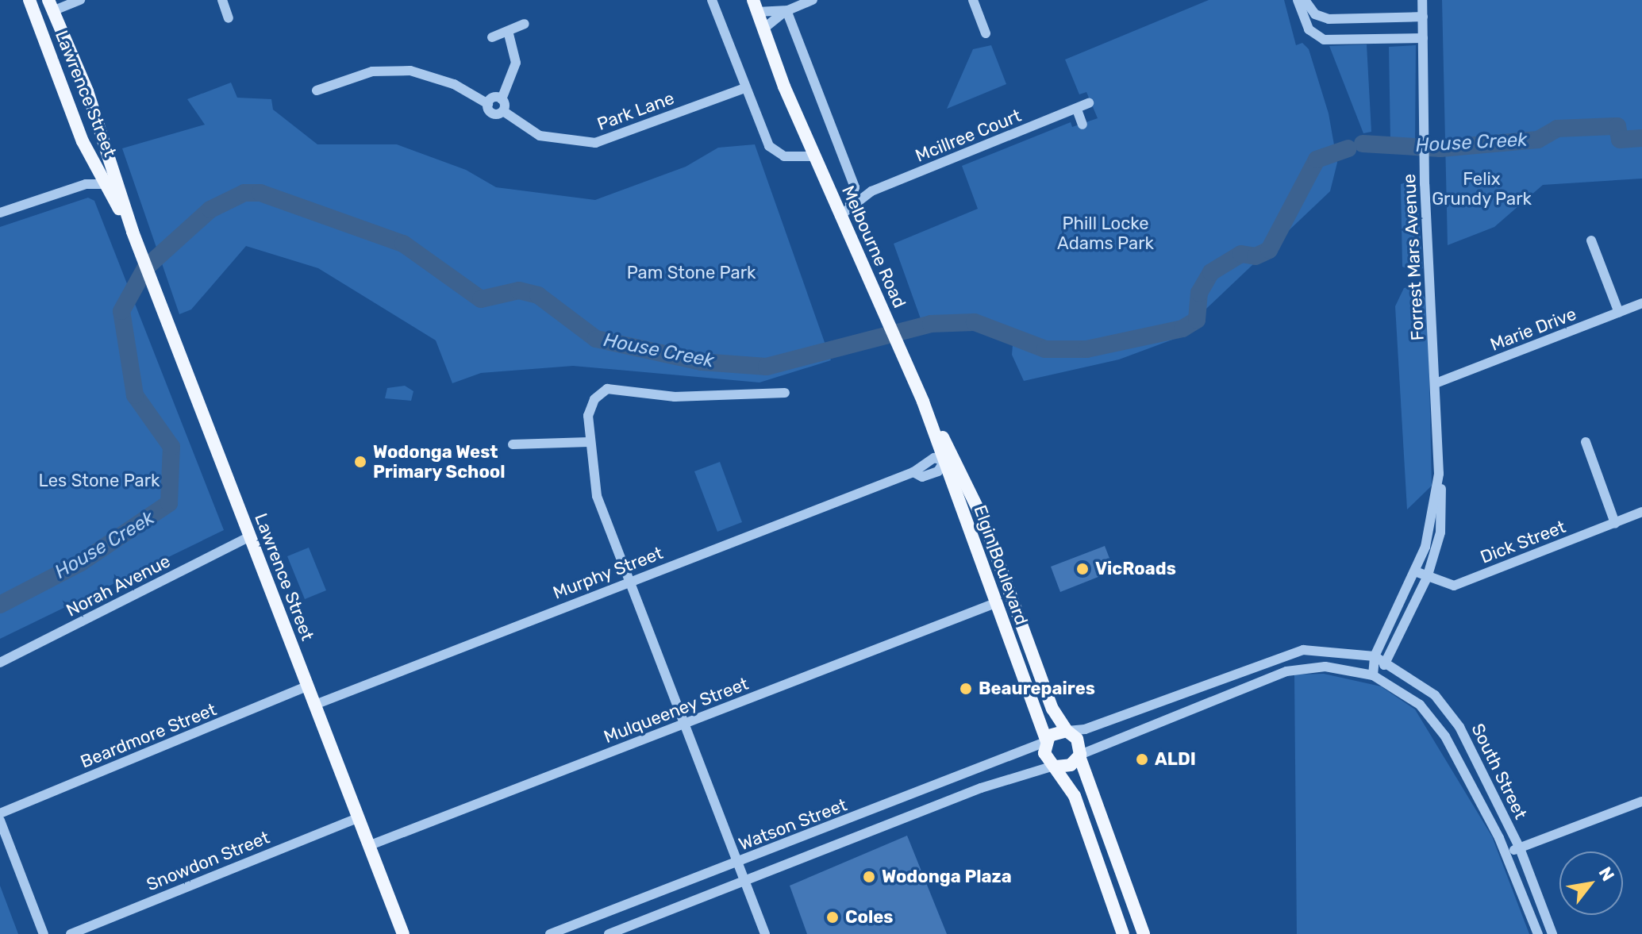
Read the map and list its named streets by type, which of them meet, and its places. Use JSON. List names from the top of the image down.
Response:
{
  "streets": {
    "main road": ["Lawrence Street", "Melbourne Road", "Elgin Boulevard"],
    "street": [
      "Park Lane",
      "Mcillree Court",
      "Forrest Mars Avenue",
      "Marie Drive",
      "Dick Street",
      "Murphy Street",
      "Norah Avenue",
      "Mulqueeney Street",
      "Beardmore Street",
      "South Street",
      "Watson Street",
      "Snowdon Street"
    ]
  },
  "crossings": [
    ["Lawrence Street", "Murphy Street"],
    ["Lawrence Street", "Norah Avenue"],
    ["Lawrence Street", "Mulqueeney Street"],
    ["Lawrence Street", "Beardmore Street"],
    ["Lawrence Street", "Snowdon Street"],
    ["Mcillree Court", "Melbourne Road"],
    ["Melbourne Road", "Elgin Boulevard"],
    ["Forrest Mars Avenue", "Marie Drive"],
    ["Forrest Mars Avenue", "Dick Street"],
    ["Forrest Mars Avenue", "South Street"],
    ["Elgin Boulevard", "Murphy Street"],
    ["Elgin Boulevard", "Mulqueeney Street"],
    ["Elgin Boulevard", "Watson Street"]
  ],
  "water": ["House Creek"],
  "parks": [
    "Felix Grundy Park",
    "Phill Locke Adams Park",
    "Pam Stone Park",
    "Les Stone Park"
  ],
  "places": [
    "Wodonga West Primary School",
    "VicRoads",
    "Beaurepaires",
    "ALDI",
    "Wodonga Plaza",
    "Coles"
  ],
  "north": "top right"
}
